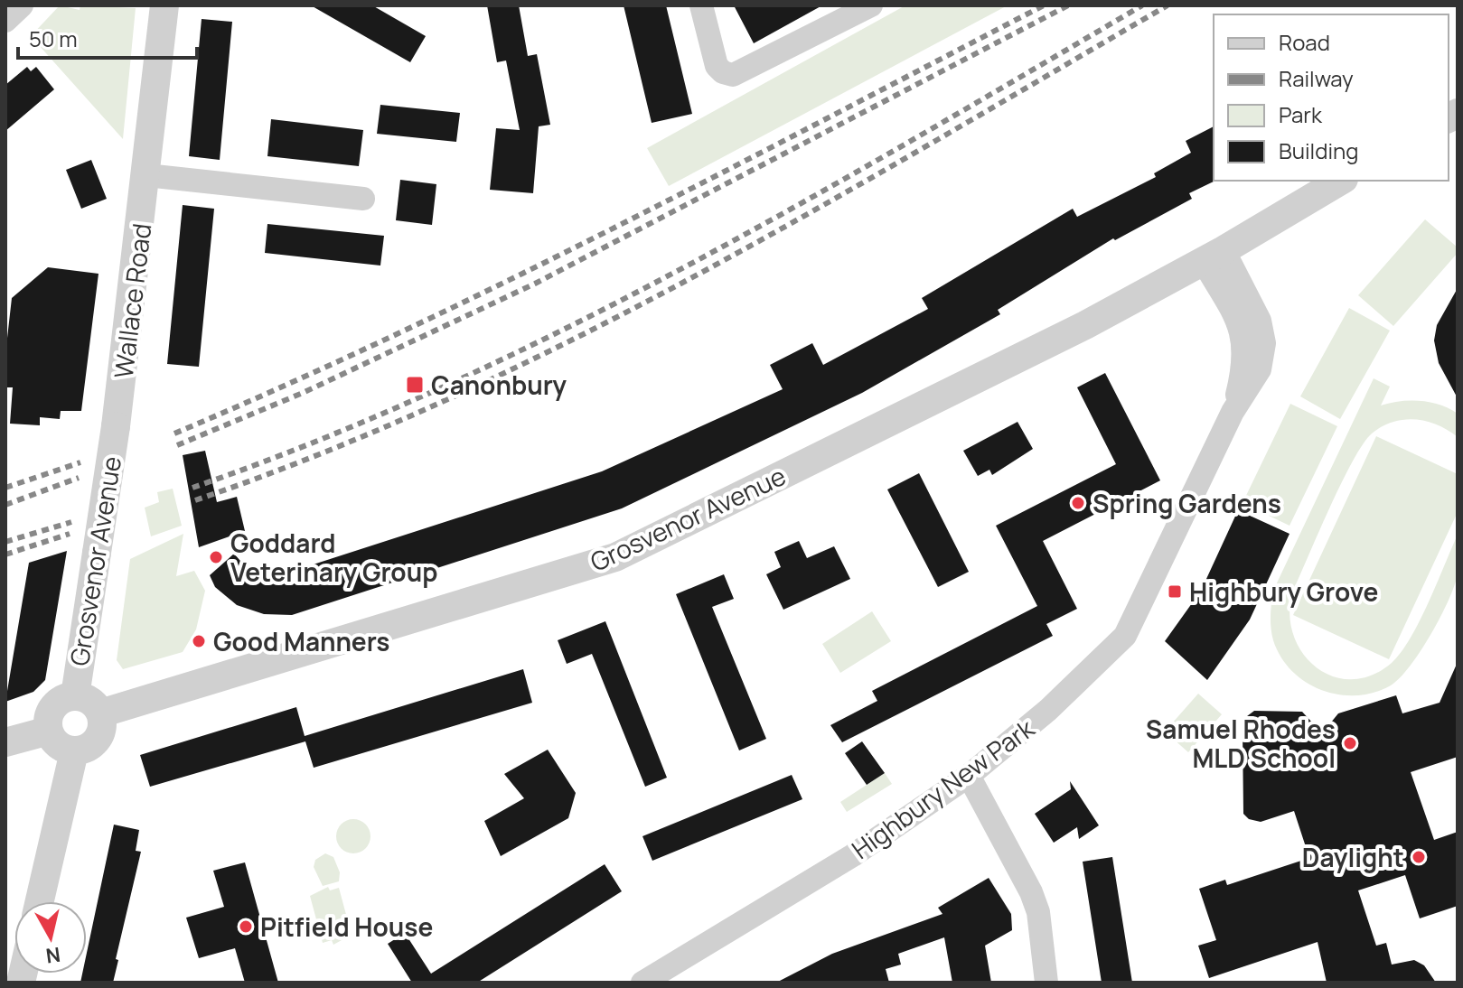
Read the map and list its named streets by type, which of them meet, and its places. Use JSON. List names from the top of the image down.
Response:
{
  "streets": {
    "street": ["Wallace Road", "Grosvenor Avenue", "Highbury New Park"]
  },
  "crossings": [
    ["Wallace Road", "Grosvenor Avenue"],
    ["Grosvenor Avenue", "Highbury New Park"]
  ],
  "places": {
    "transit": ["Canonbury", "Highbury Grove"],
    "other": [
      "Spring Gardens",
      "Goddard Veterinary Group",
      "Good Manners",
      "Samuel Rhodes MLD School",
      "Daylight",
      "Pitfield House"
    ]
  },
  "legend": [
    "Road",
    "Railway",
    "Park",
    "Building"
  ],
  "scale_bar": "50 m",
  "north": "bottom"
}
